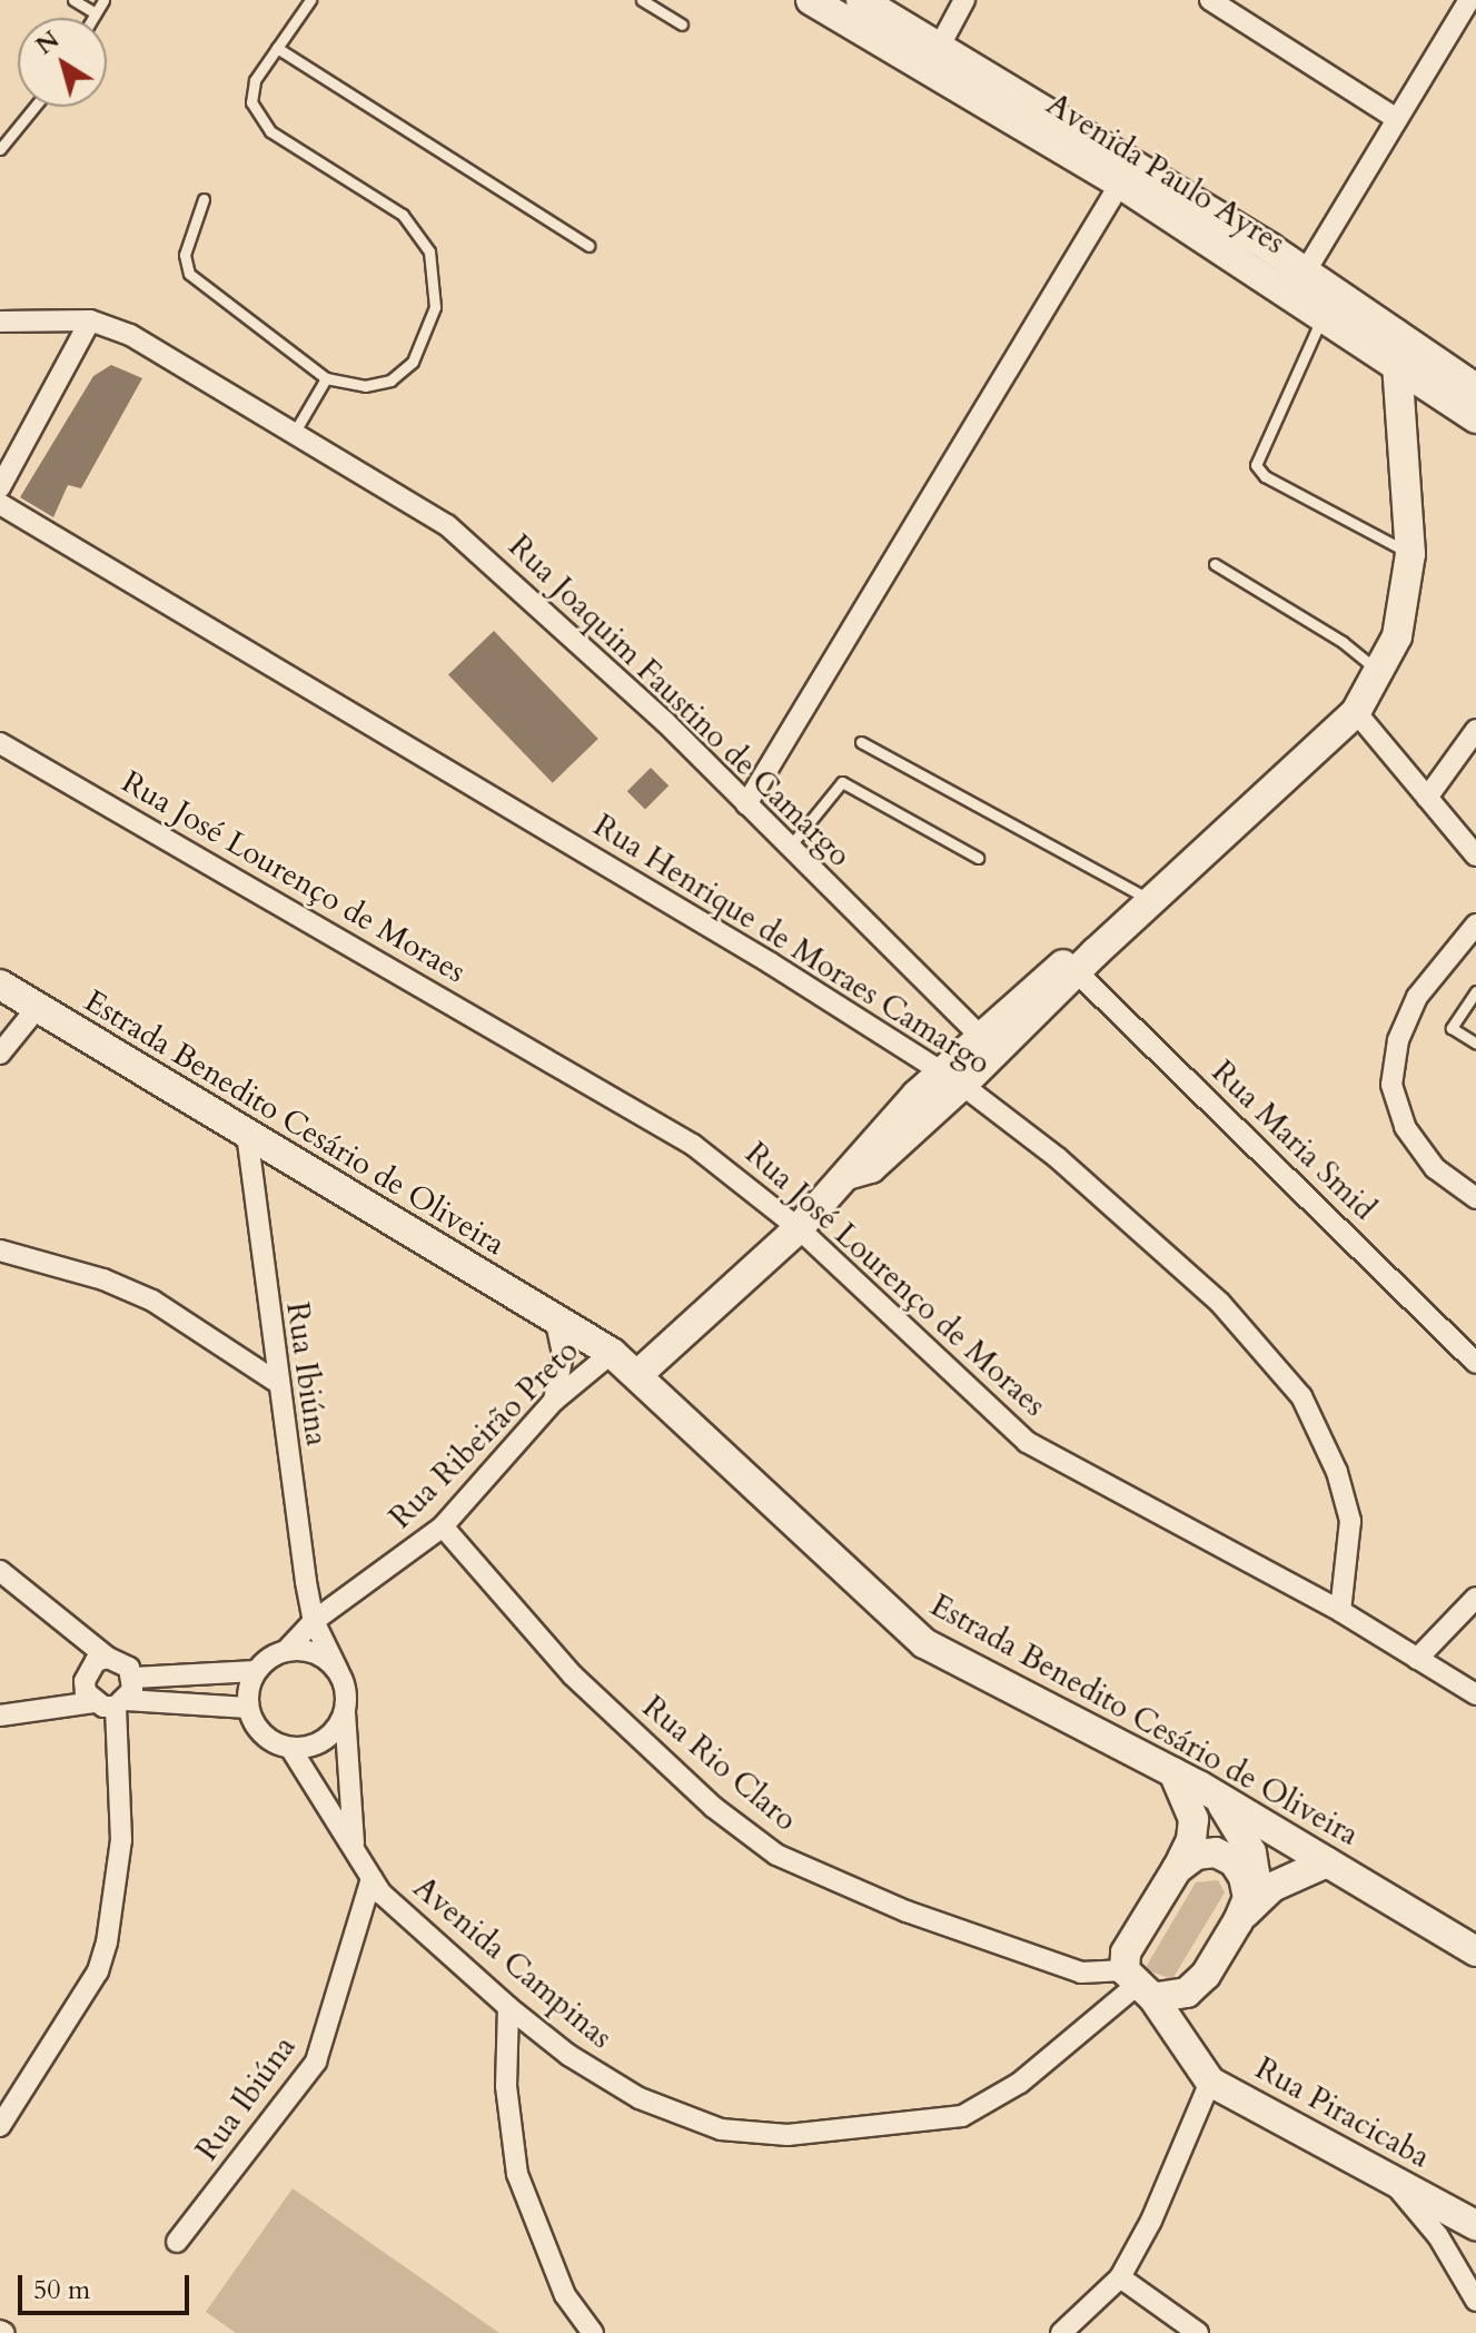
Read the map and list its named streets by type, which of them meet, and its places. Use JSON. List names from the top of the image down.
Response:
{
  "streets": {
    "main road": ["Avenida Paulo Ayres", "Estrada Benedito Cesário de Oliveira", "Rua Piracicaba"],
    "street": [
      "Rua Joaquim Faustino de Camargo",
      "Rua José Lourenço de Moraes",
      "Rua Henrique de Moraes Camargo",
      "Rua Maria Smid",
      "Rua Ibiúna",
      "Rua Ribeirão Preto",
      "Rua Rio Claro",
      "Avenida Campinas"
    ]
  },
  "crossings": [
    ["Rua José Lourenço de Moraes", "Rua Henrique de Moraes Camargo"],
    ["Estrada Benedito Cesário de Oliveira", "Rua Ibiúna"],
    ["Estrada Benedito Cesário de Oliveira", "Rua Ribeirão Preto"],
    ["Rua Ibiúna", "Rua Ribeirão Preto"],
    ["Rua Ibiúna", "Avenida Campinas"],
    ["Rua Ribeirão Preto", "Rua Rio Claro"],
    ["Rua Rio Claro", "Avenida Campinas"],
    ["Rua Rio Claro", "Rua Piracicaba"],
    ["Avenida Campinas", "Rua Piracicaba"]
  ],
  "scale_bar": "50 m",
  "north": "top left"
}
